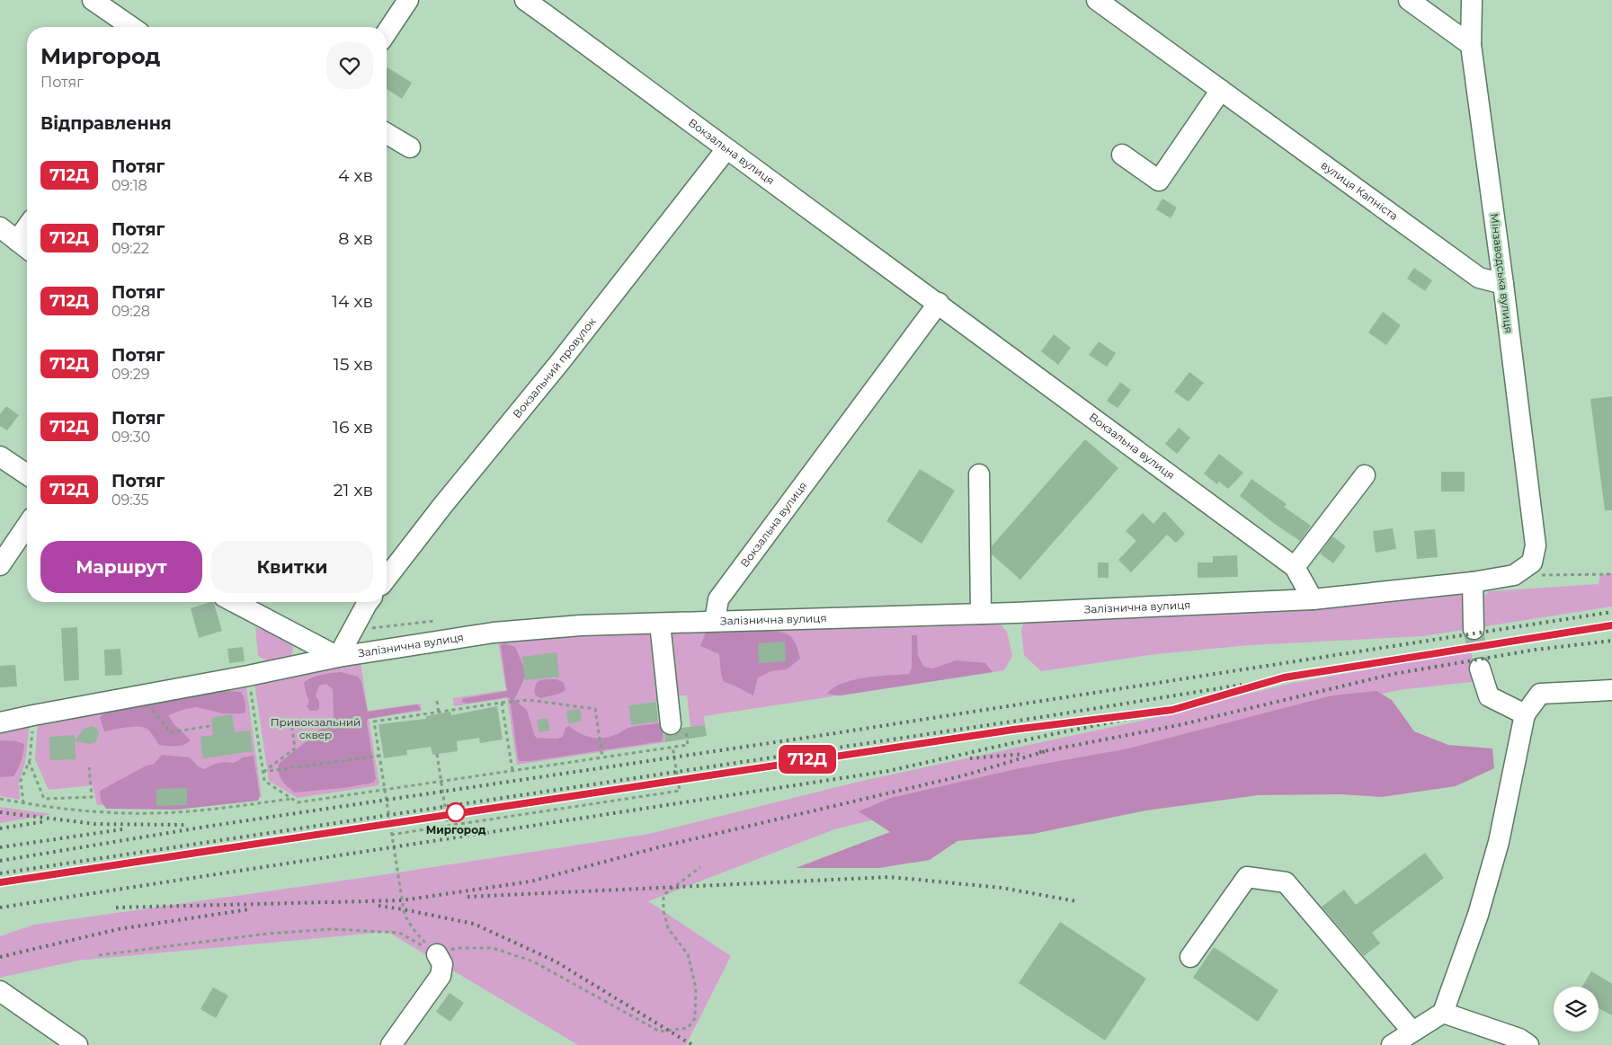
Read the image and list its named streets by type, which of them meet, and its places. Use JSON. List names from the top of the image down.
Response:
{
  "streets": {
    "street": [
      "Вокзальна вулиця",
      "вулиця Капніста",
      "Мінзаводська вулиця",
      "Вокзальний провулок",
      "Залізнична вулиця"
    ]
  },
  "crossings": [
    ["Вокзальна вулиця", "Вокзальний провулок"],
    ["Вокзальна вулиця", "Залізнична вулиця"],
    ["вулиця Капніста", "Мінзаводська вулиця"],
    ["Мінзаводська вулиця", "Залізнична вулиця"]
  ],
  "parks": ["Привокзальний сквер"],
  "places": ["Миргород"],
  "page": {
    "on_map": "712Д",
    "heading": [
      ["Миргород", "Потяг"],
      "Відправлення"
    ],
    "list": [
      {
        "mark": "712Д",
        "name": "Потяг",
        "note": "09:18",
        "value": "4 хв"
      },
      {
        "mark": "712Д",
        "name": "Потяг",
        "note": "09:22",
        "value": "8 хв"
      },
      {
        "mark": "712Д",
        "name": "Потяг",
        "note": "09:28",
        "value": "14 хв"
      },
      {
        "mark": "712Д",
        "name": "Потяг",
        "note": "09:29",
        "value": "15 хв"
      },
      {
        "mark": "712Д",
        "name": "Потяг",
        "note": "09:30",
        "value": "16 хв"
      },
      {
        "mark": "712Д",
        "name": "Потяг",
        "note": "09:35",
        "value": "21 хв"
      }
    ],
    "buttons": ["Маршрут", "Квитки"]
  }
}
